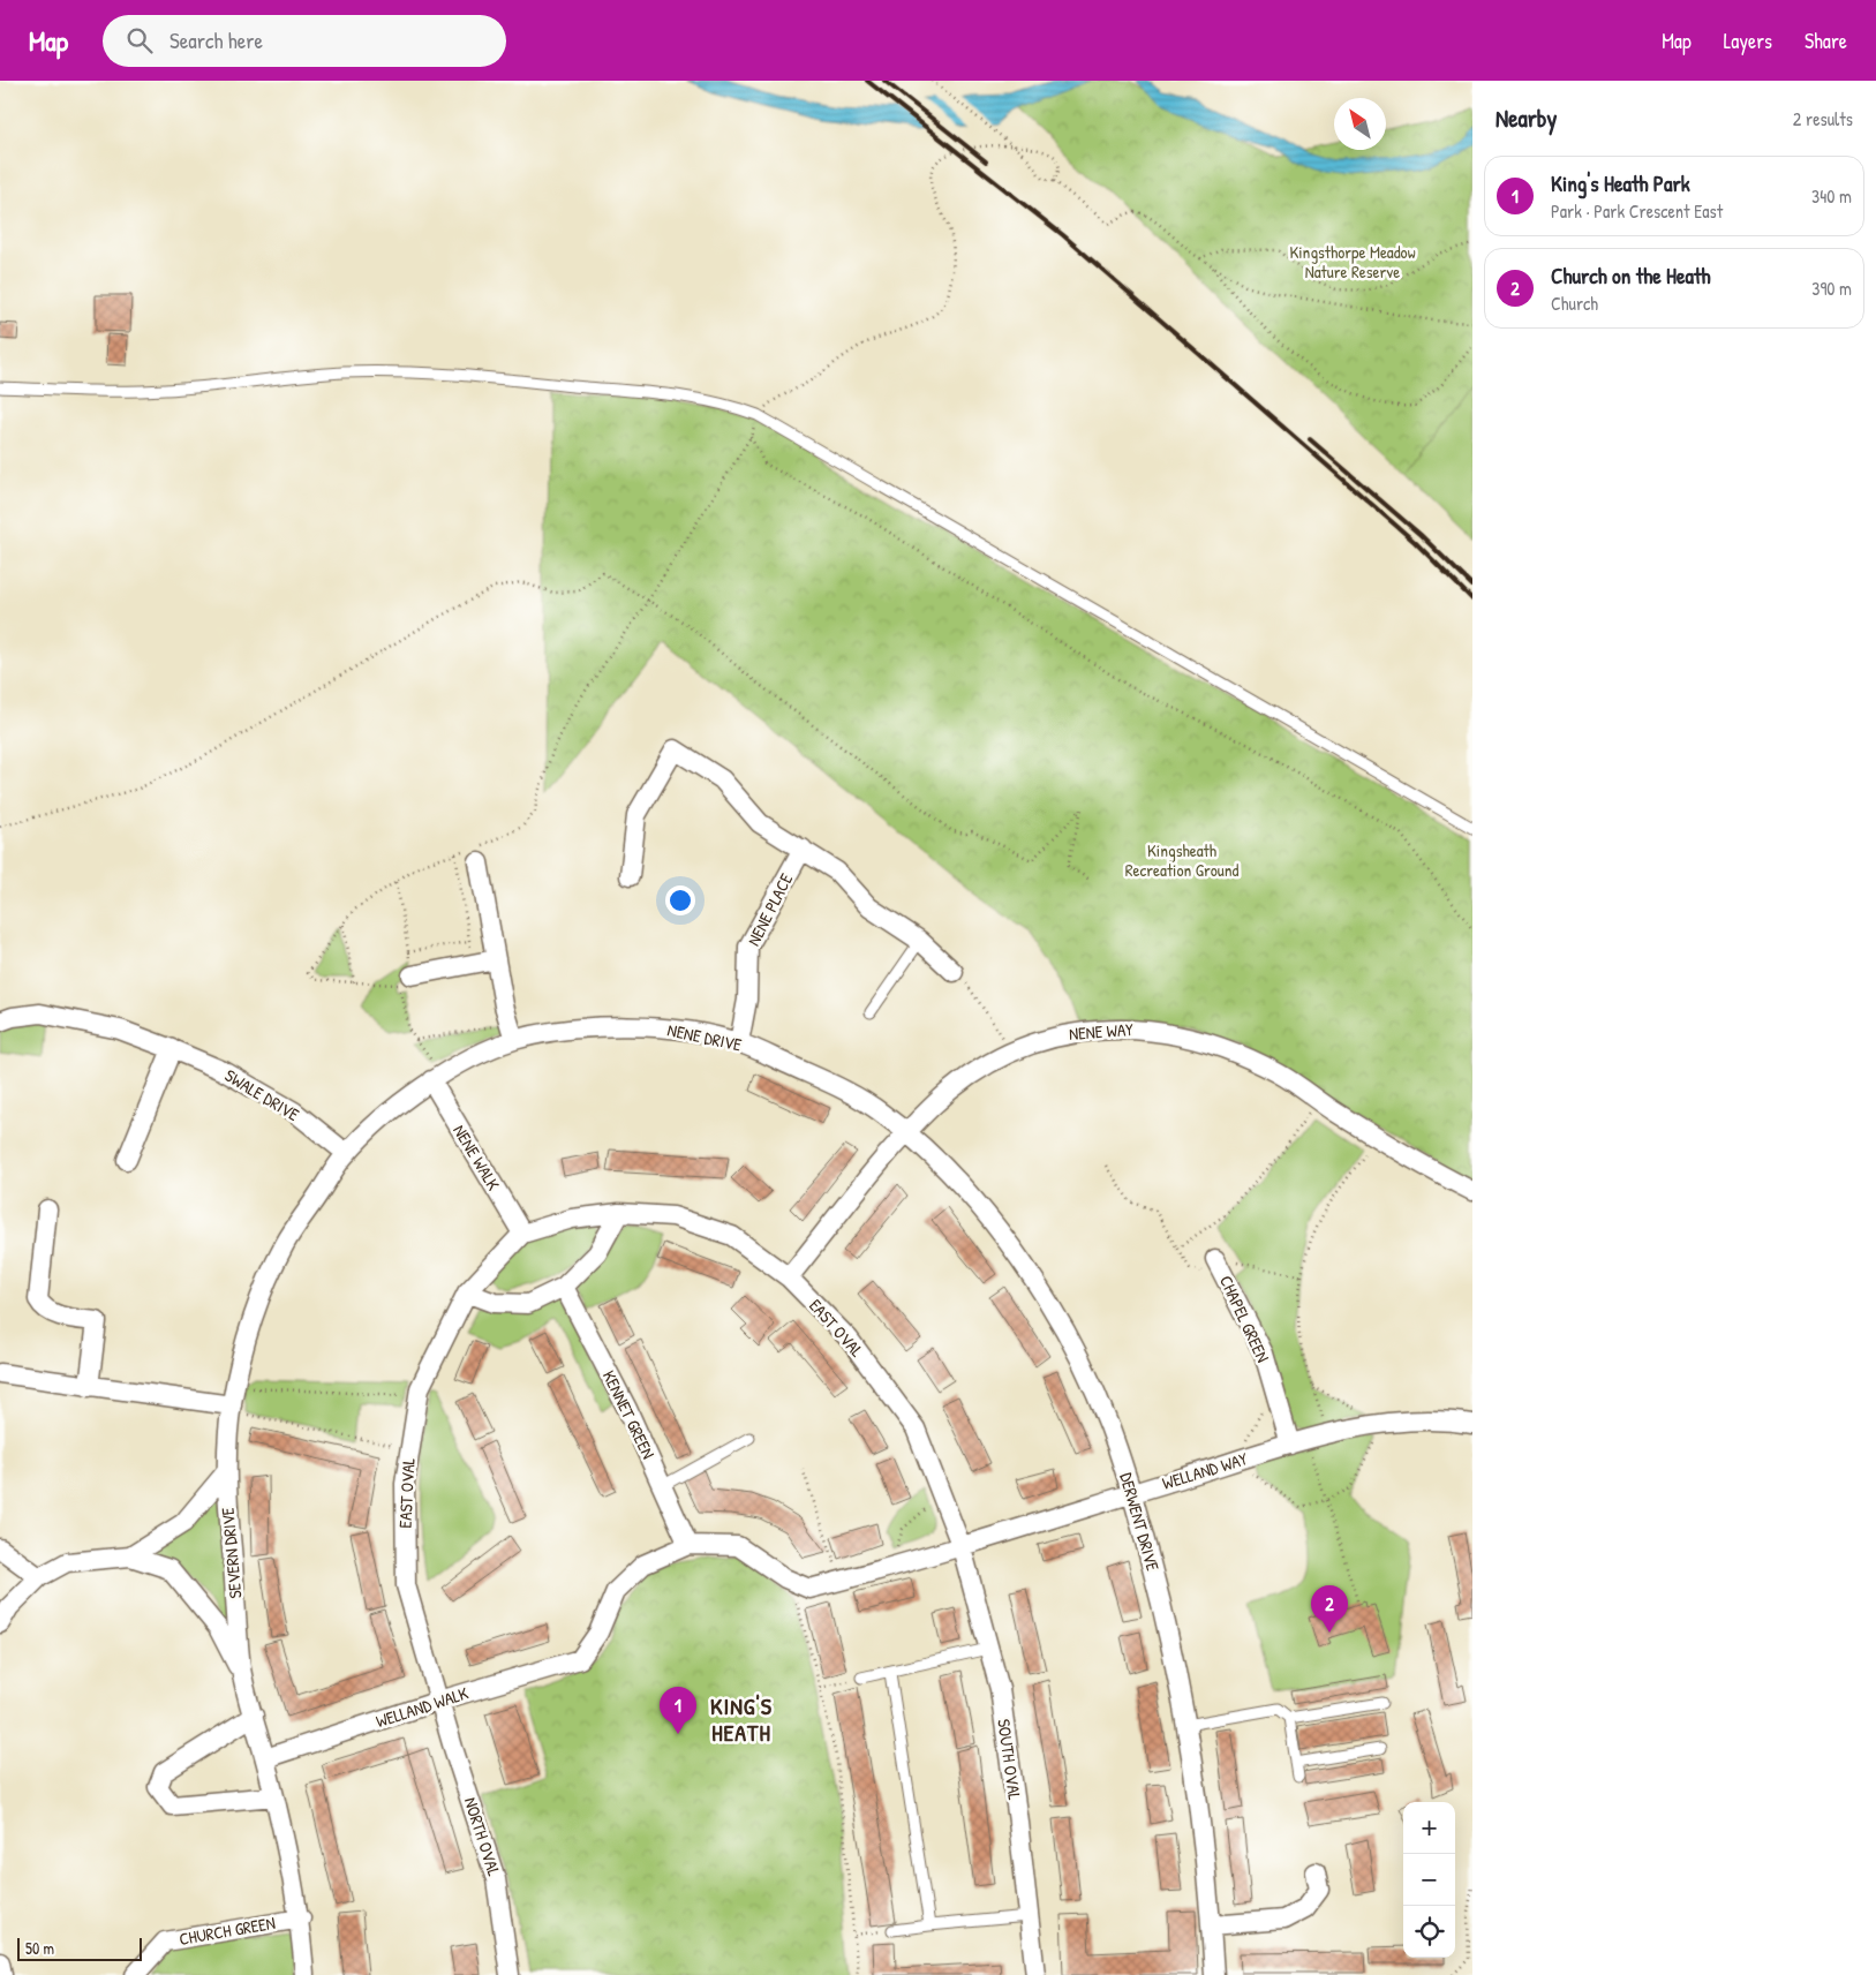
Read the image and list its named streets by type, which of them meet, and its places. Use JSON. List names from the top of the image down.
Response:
{
  "streets": {
    "street": [
      "NENE PLACE",
      "NENE WAY",
      "NENE DRIVE",
      "SWALE DRIVE",
      "NENE WALK",
      "CHAPEL GREEN",
      "EAST OVAL",
      "KENNET GREEN",
      "WELLAND WAY",
      "DERWENT DRIVE",
      "SEVERN DRIVE",
      "WELLAND WALK",
      "SOUTH OVAL",
      "NORTH OVAL",
      "CHURCH GREEN"
    ]
  },
  "crossings": [
    ["NENE PLACE", "NENE DRIVE"],
    ["NENE WAY", "NENE DRIVE"],
    ["NENE WAY", "EAST OVAL"],
    ["NENE WAY", "DERWENT DRIVE"],
    ["NENE DRIVE", "SWALE DRIVE"],
    ["NENE DRIVE", "NENE WALK"],
    ["NENE DRIVE", "DERWENT DRIVE"],
    ["NENE DRIVE", "SEVERN DRIVE"],
    ["SWALE DRIVE", "SEVERN DRIVE"],
    ["NENE WALK", "EAST OVAL"],
    ["CHAPEL GREEN", "WELLAND WAY"],
    ["EAST OVAL", "WELLAND WAY"],
    ["EAST OVAL", "WELLAND WALK"],
    ["EAST OVAL", "SOUTH OVAL"],
    ["EAST OVAL", "NORTH OVAL"],
    ["KENNET GREEN", "WELLAND WALK"],
    ["WELLAND WAY", "DERWENT DRIVE"],
    ["WELLAND WAY", "SOUTH OVAL"],
    ["SEVERN DRIVE", "WELLAND WALK"],
    ["SEVERN DRIVE", "CHURCH GREEN"],
    ["WELLAND WALK", "NORTH OVAL"]
  ],
  "districts": ["KING'S HEATH"],
  "parks": ["Kingsthorpe Meadow Nature Reserve", "Kingsheath Recreation Ground"],
  "scale_bar": "50 m",
  "north": "top left",
  "page": {
    "header": "Map",
    "search": "Search here",
    "nav": ["Map", "Layers", "Share"],
    "heading": ["Nearby", "2 results"],
    "list": [
      {
        "mark": "1",
        "name": "King's Heath Park",
        "note": "Park · Park Crescent East",
        "value": "340 m"
      },
      {
        "mark": "2",
        "name": "Church on the Heath",
        "note": "Church",
        "value": "390 m"
      }
    ],
    "pins": ["2", "1"],
    "map_buttons": ["+", "−"],
    "scale": "50 m"
  }
}
